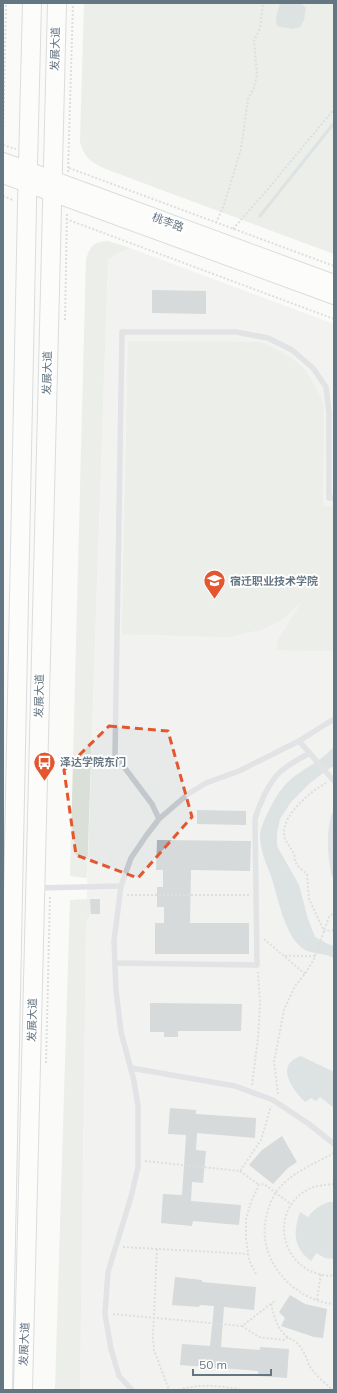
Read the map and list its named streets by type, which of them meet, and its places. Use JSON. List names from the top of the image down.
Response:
{
  "streets": {
    "main road": ["发展大道", "桃李路"]
  },
  "crossings": [
    ["发展大道", "桃李路"]
  ],
  "places": {
    "school or university": ["宿迁职业技术学院"],
    "bus stop": ["泽达学院东门"]
  },
  "scale_bar": "50 m"
}
